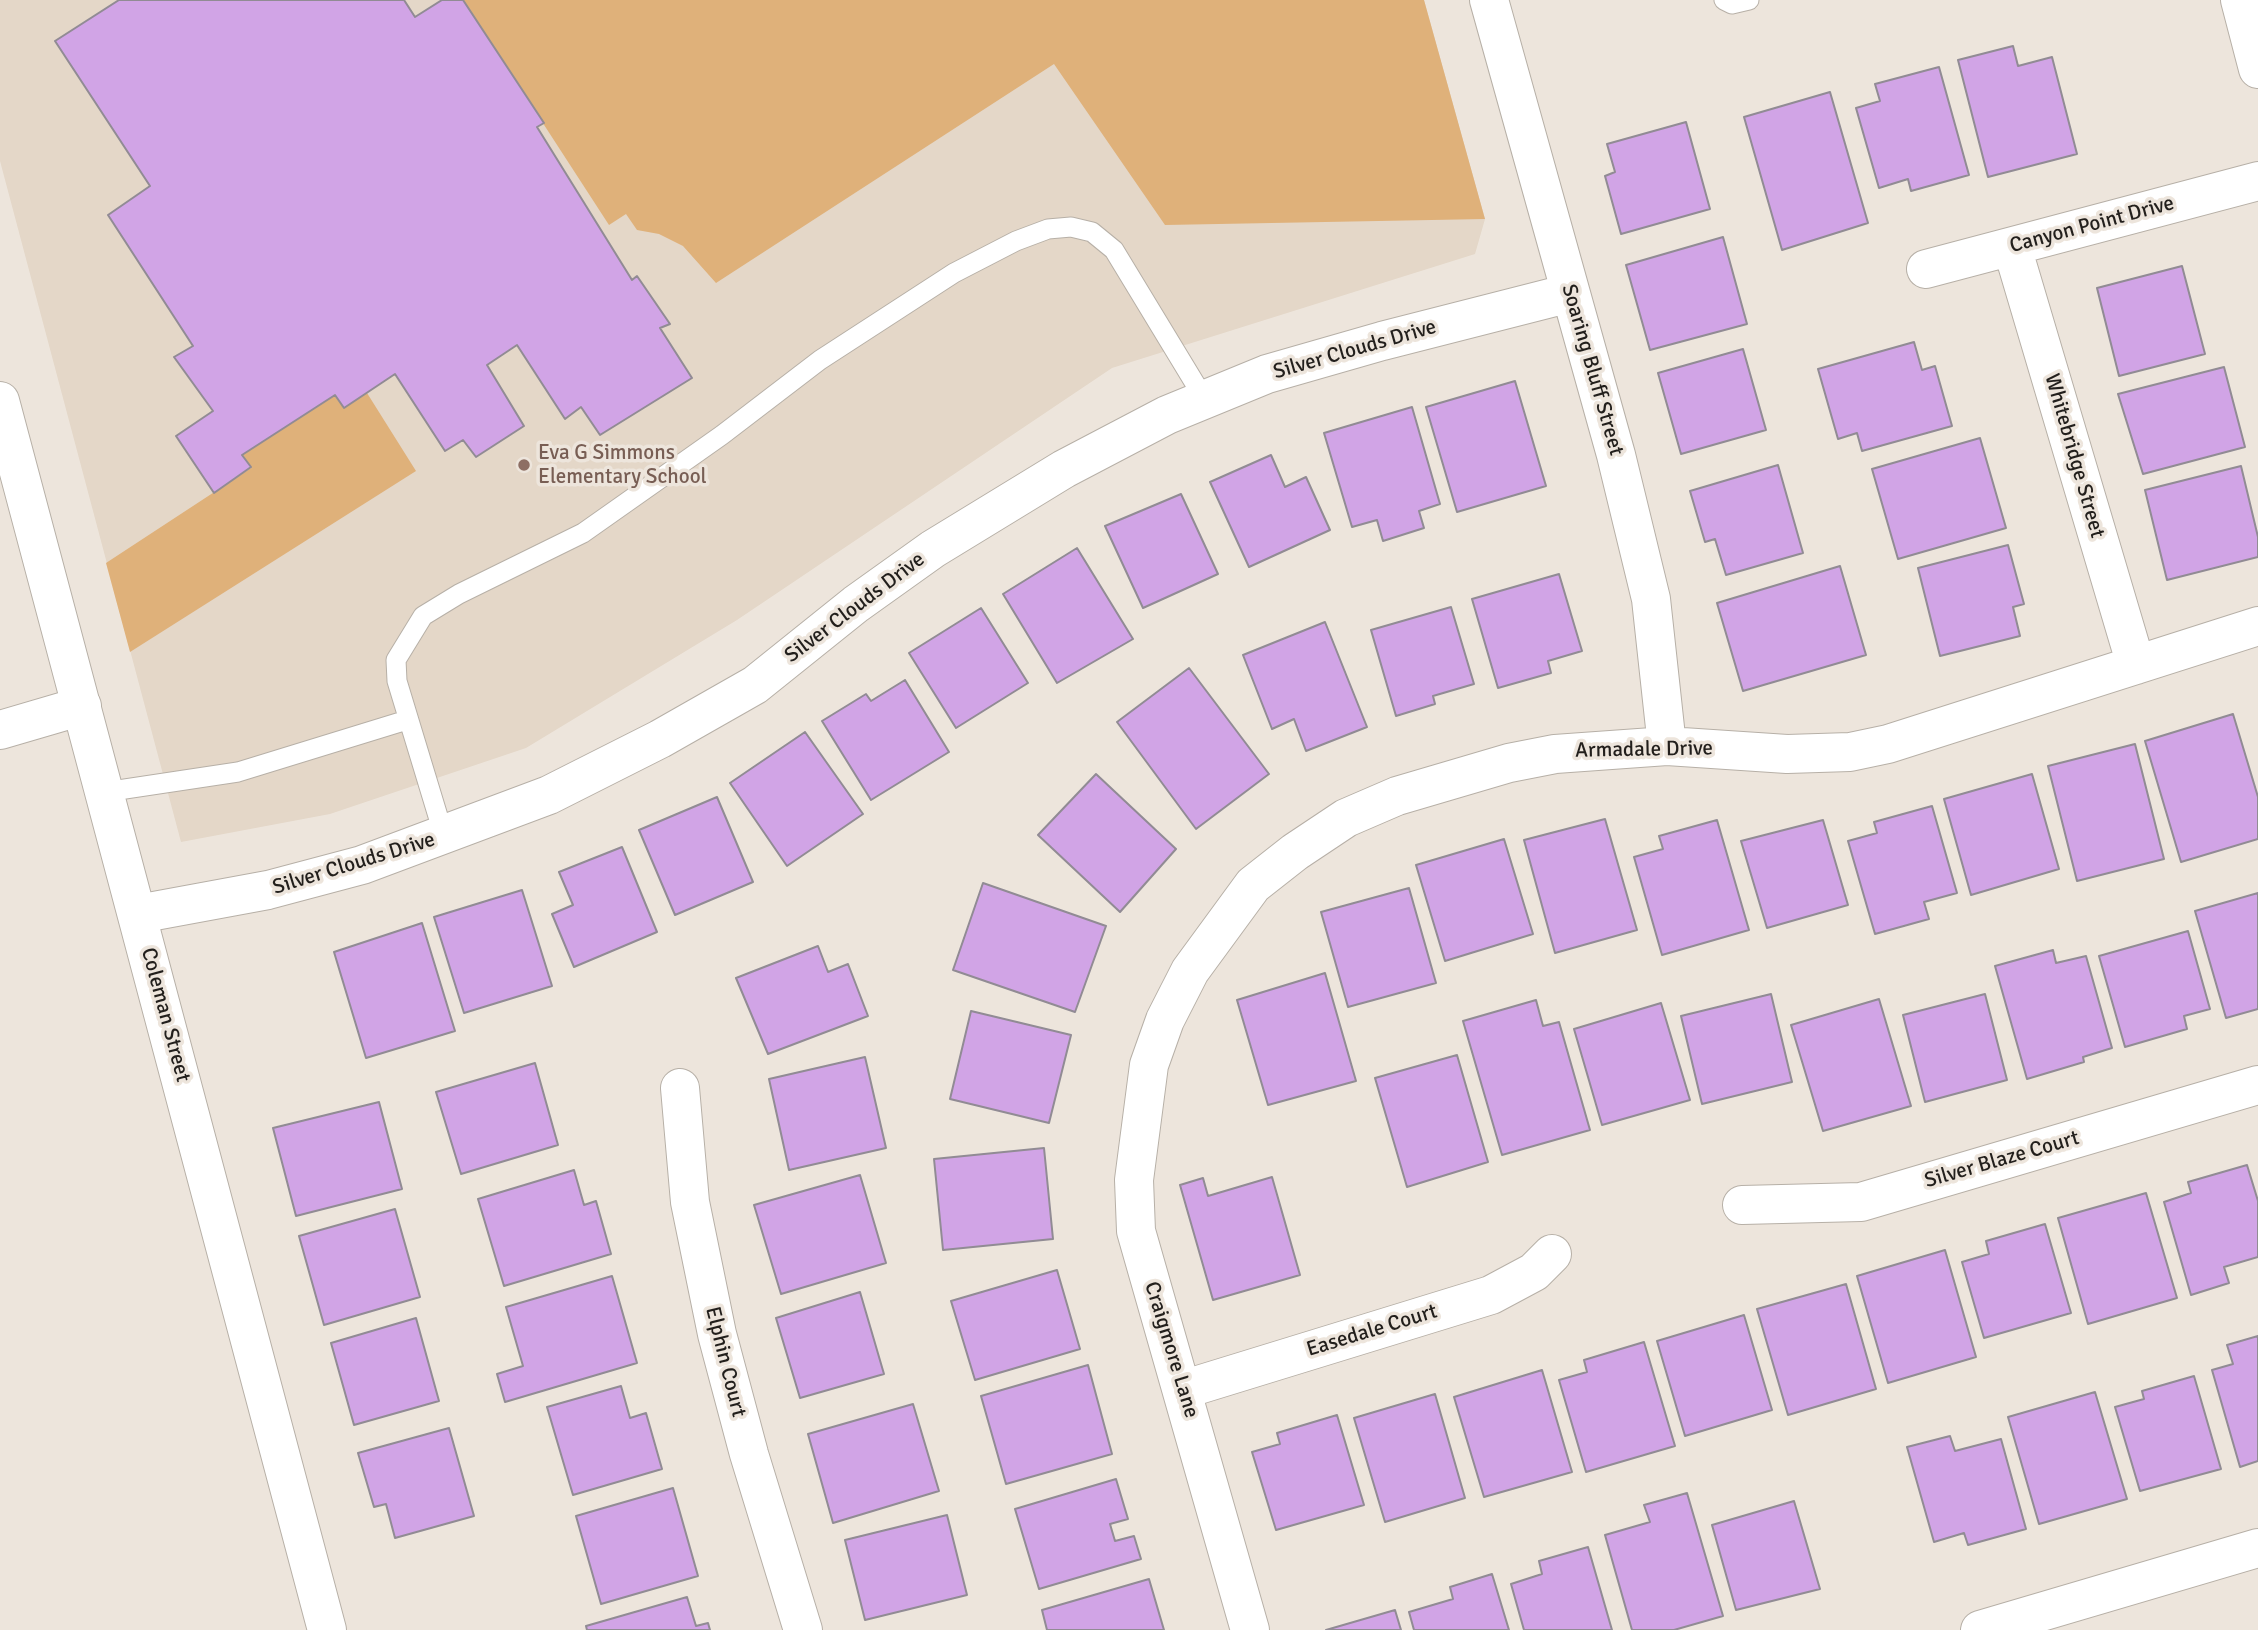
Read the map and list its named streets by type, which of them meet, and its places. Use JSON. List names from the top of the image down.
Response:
{
  "streets": {
    "street": [
      "Canyon Point Drive",
      "Silver Clouds Drive",
      "Soaring Bluff Street",
      "Whitebridge Street",
      "Armadale Drive",
      "Coleman Street",
      "Silver Blaze Court",
      "Easedale Court",
      "Craigmore Lane",
      "Elphin Court"
    ]
  },
  "crossings": [
    ["Canyon Point Drive", "Whitebridge Street"],
    ["Silver Clouds Drive", "Soaring Bluff Street"],
    ["Silver Clouds Drive", "Coleman Street"],
    ["Soaring Bluff Street", "Armadale Drive"],
    ["Whitebridge Street", "Armadale Drive"],
    ["Armadale Drive", "Craigmore Lane"],
    ["Easedale Court", "Craigmore Lane"]
  ],
  "places": ["Eva G Simmons Elementary School"]
}
